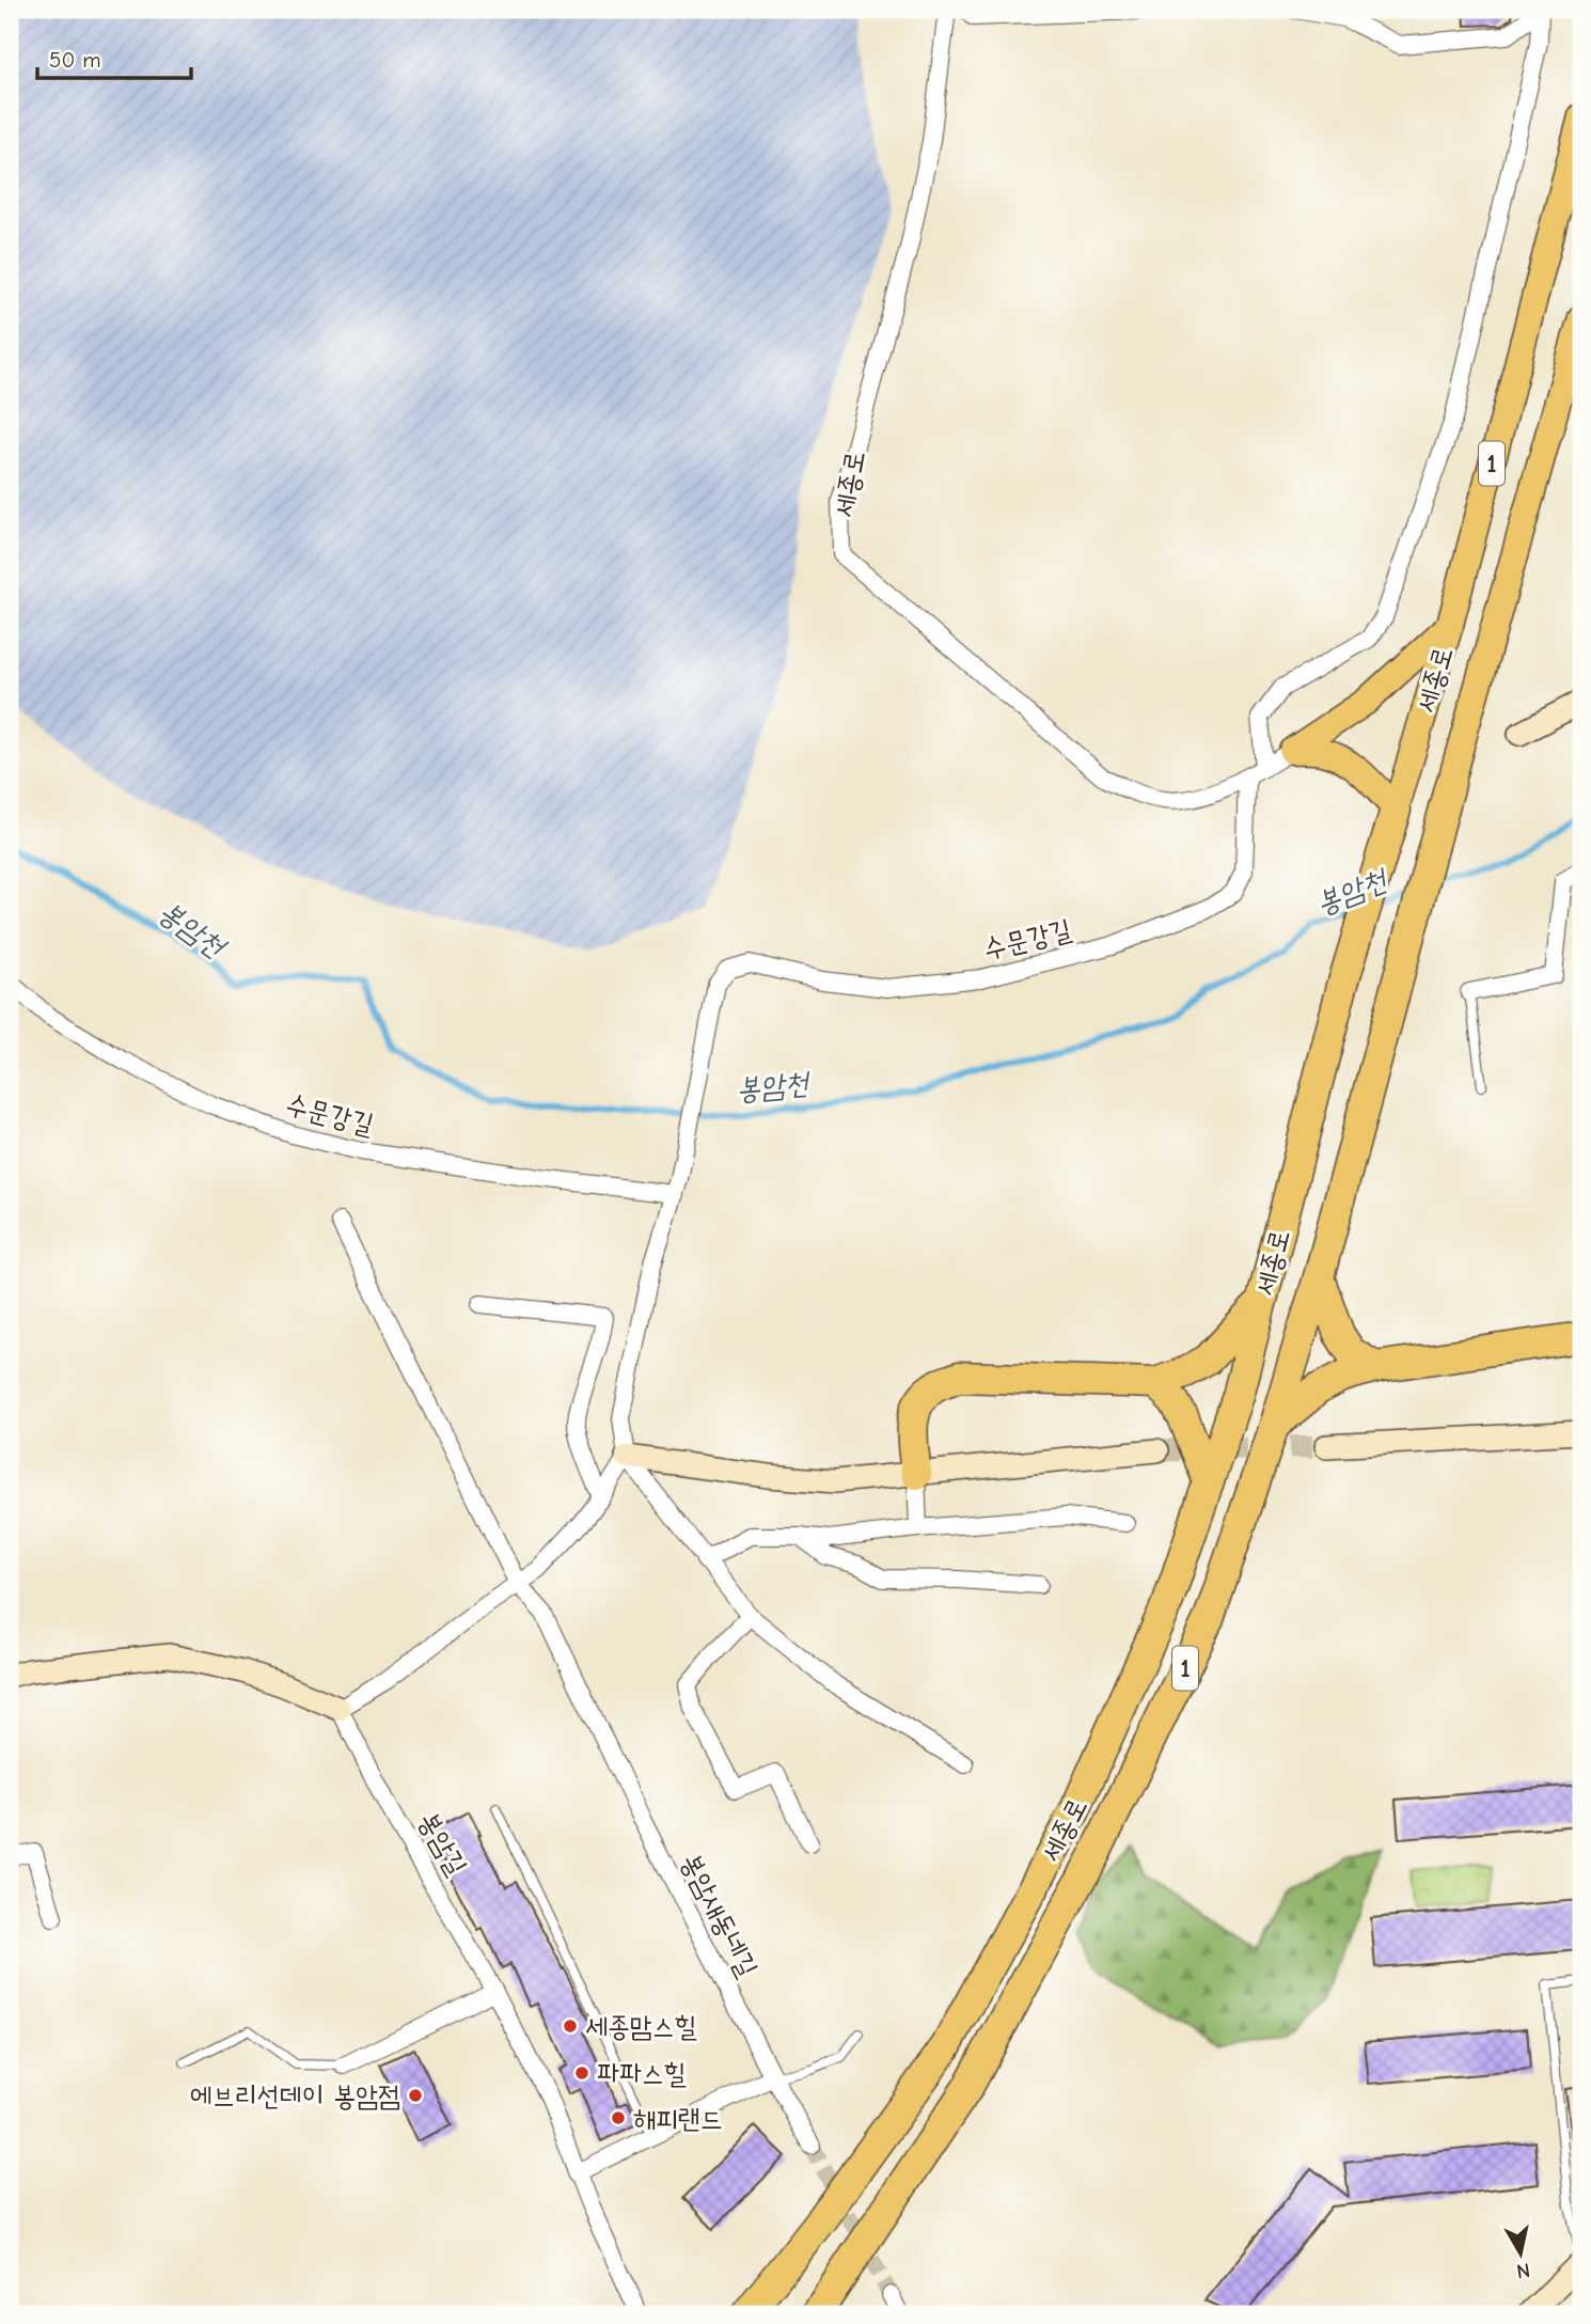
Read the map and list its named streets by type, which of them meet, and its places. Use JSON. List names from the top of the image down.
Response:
{
  "streets": {
    "highway": ["1", "세종로"],
    "street": ["수문강길", "봉암길", "봉암새동네길"]
  },
  "crossings": [
    ["세종로", "수문강길"]
  ],
  "water": ["봉암천"],
  "places": [
    "세종맘스힐",
    "파파스힐",
    "에브리선데이 봉암점",
    "해피랜드"
  ],
  "scale_bar": "50 m",
  "north": "bottom"
}
